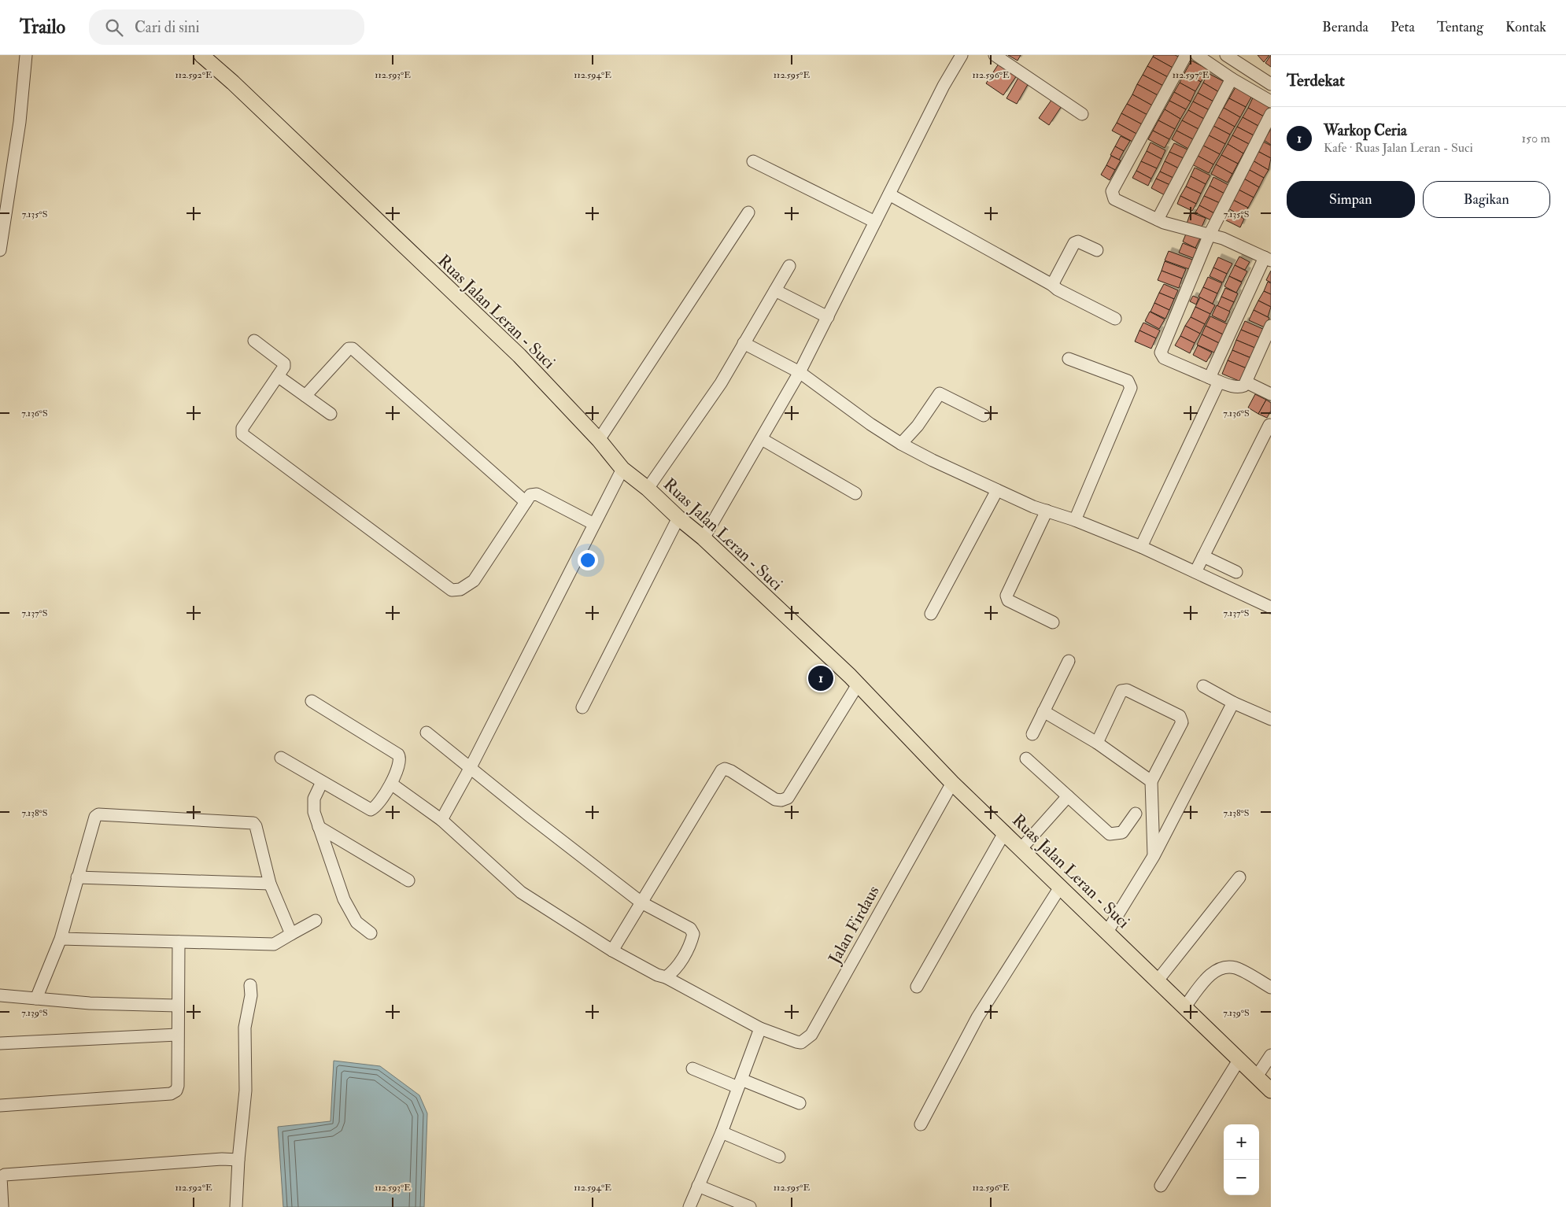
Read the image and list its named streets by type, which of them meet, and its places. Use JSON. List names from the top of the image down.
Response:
{
  "streets": {
    "main road": ["Ruas Jalan Leran - Suci"],
    "street": ["Jalan Firdaus"]
  },
  "crossings": [
    ["Ruas Jalan Leran - Suci", "Jalan Firdaus"]
  ],
  "page": {
    "header": "Trailo",
    "search": "Cari di sini",
    "nav": [
      "Beranda",
      "Peta",
      "Tentang",
      "Kontak"
    ],
    "heading": "Terdekat",
    "list": [
      {
        "mark": "1",
        "name": "Warkop Ceria",
        "note": "Kafe · Ruas Jalan Leran - Suci",
        "value": "150 m"
      }
    ],
    "buttons": ["Simpan", "Bagikan"],
    "pins": "1",
    "map_buttons": ["+", "−"]
  },
  "coordinates": [
    "112.592°E",
    "112.593°E",
    "112.594°E",
    "112.595°E",
    "112.596°E",
    "112.597°E",
    "7.135°S",
    "7.136°S",
    "7.137°S",
    "7.138°S",
    "7.139°S"
  ]
}
